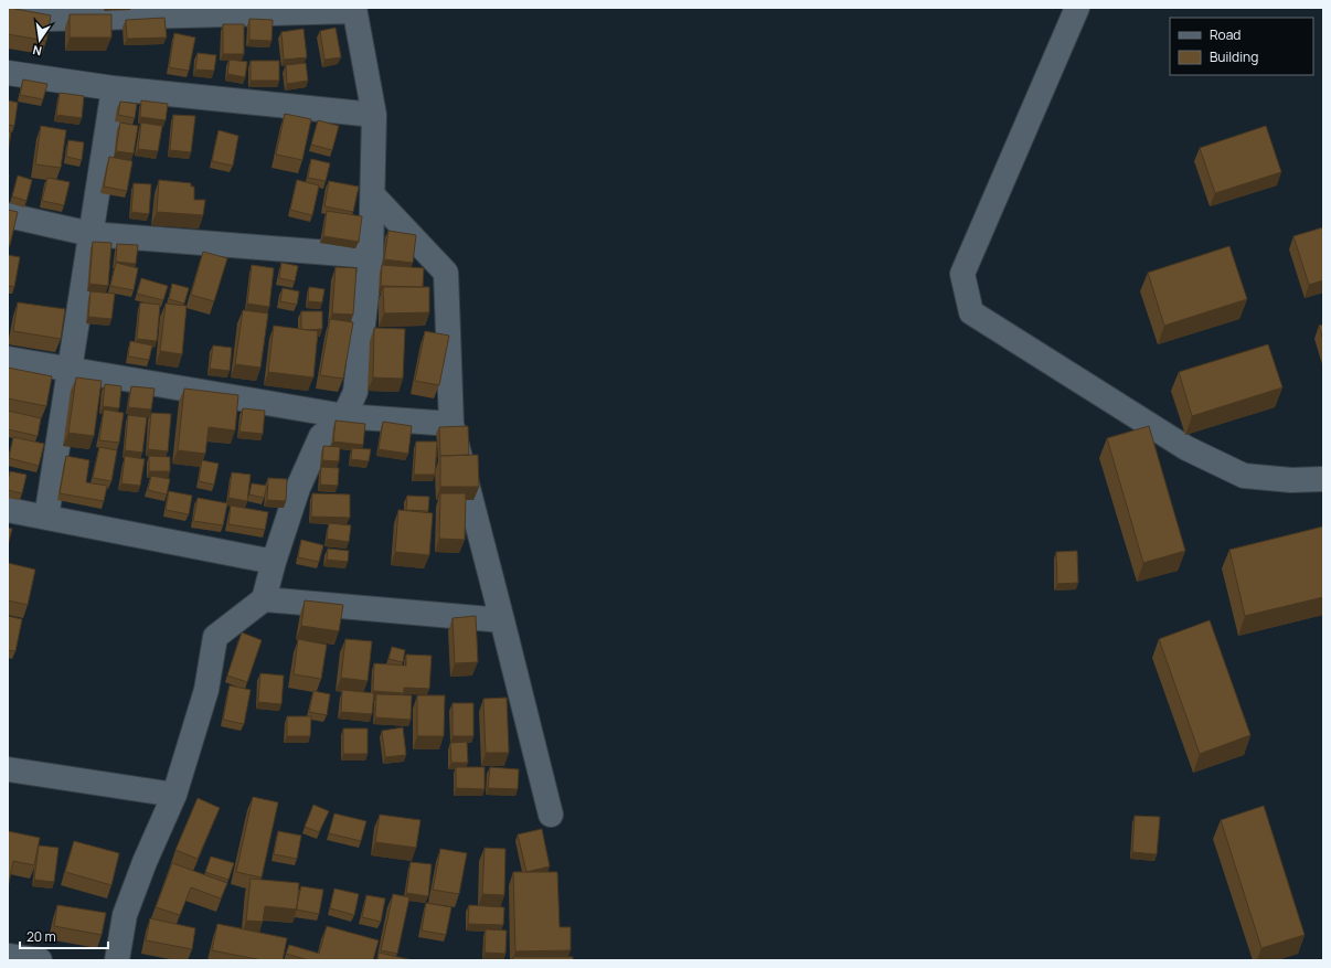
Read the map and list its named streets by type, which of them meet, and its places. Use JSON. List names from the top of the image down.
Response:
{
  "legend": ["Road", "Building"],
  "scale_bar": "20 m",
  "north": "bottom"
}
